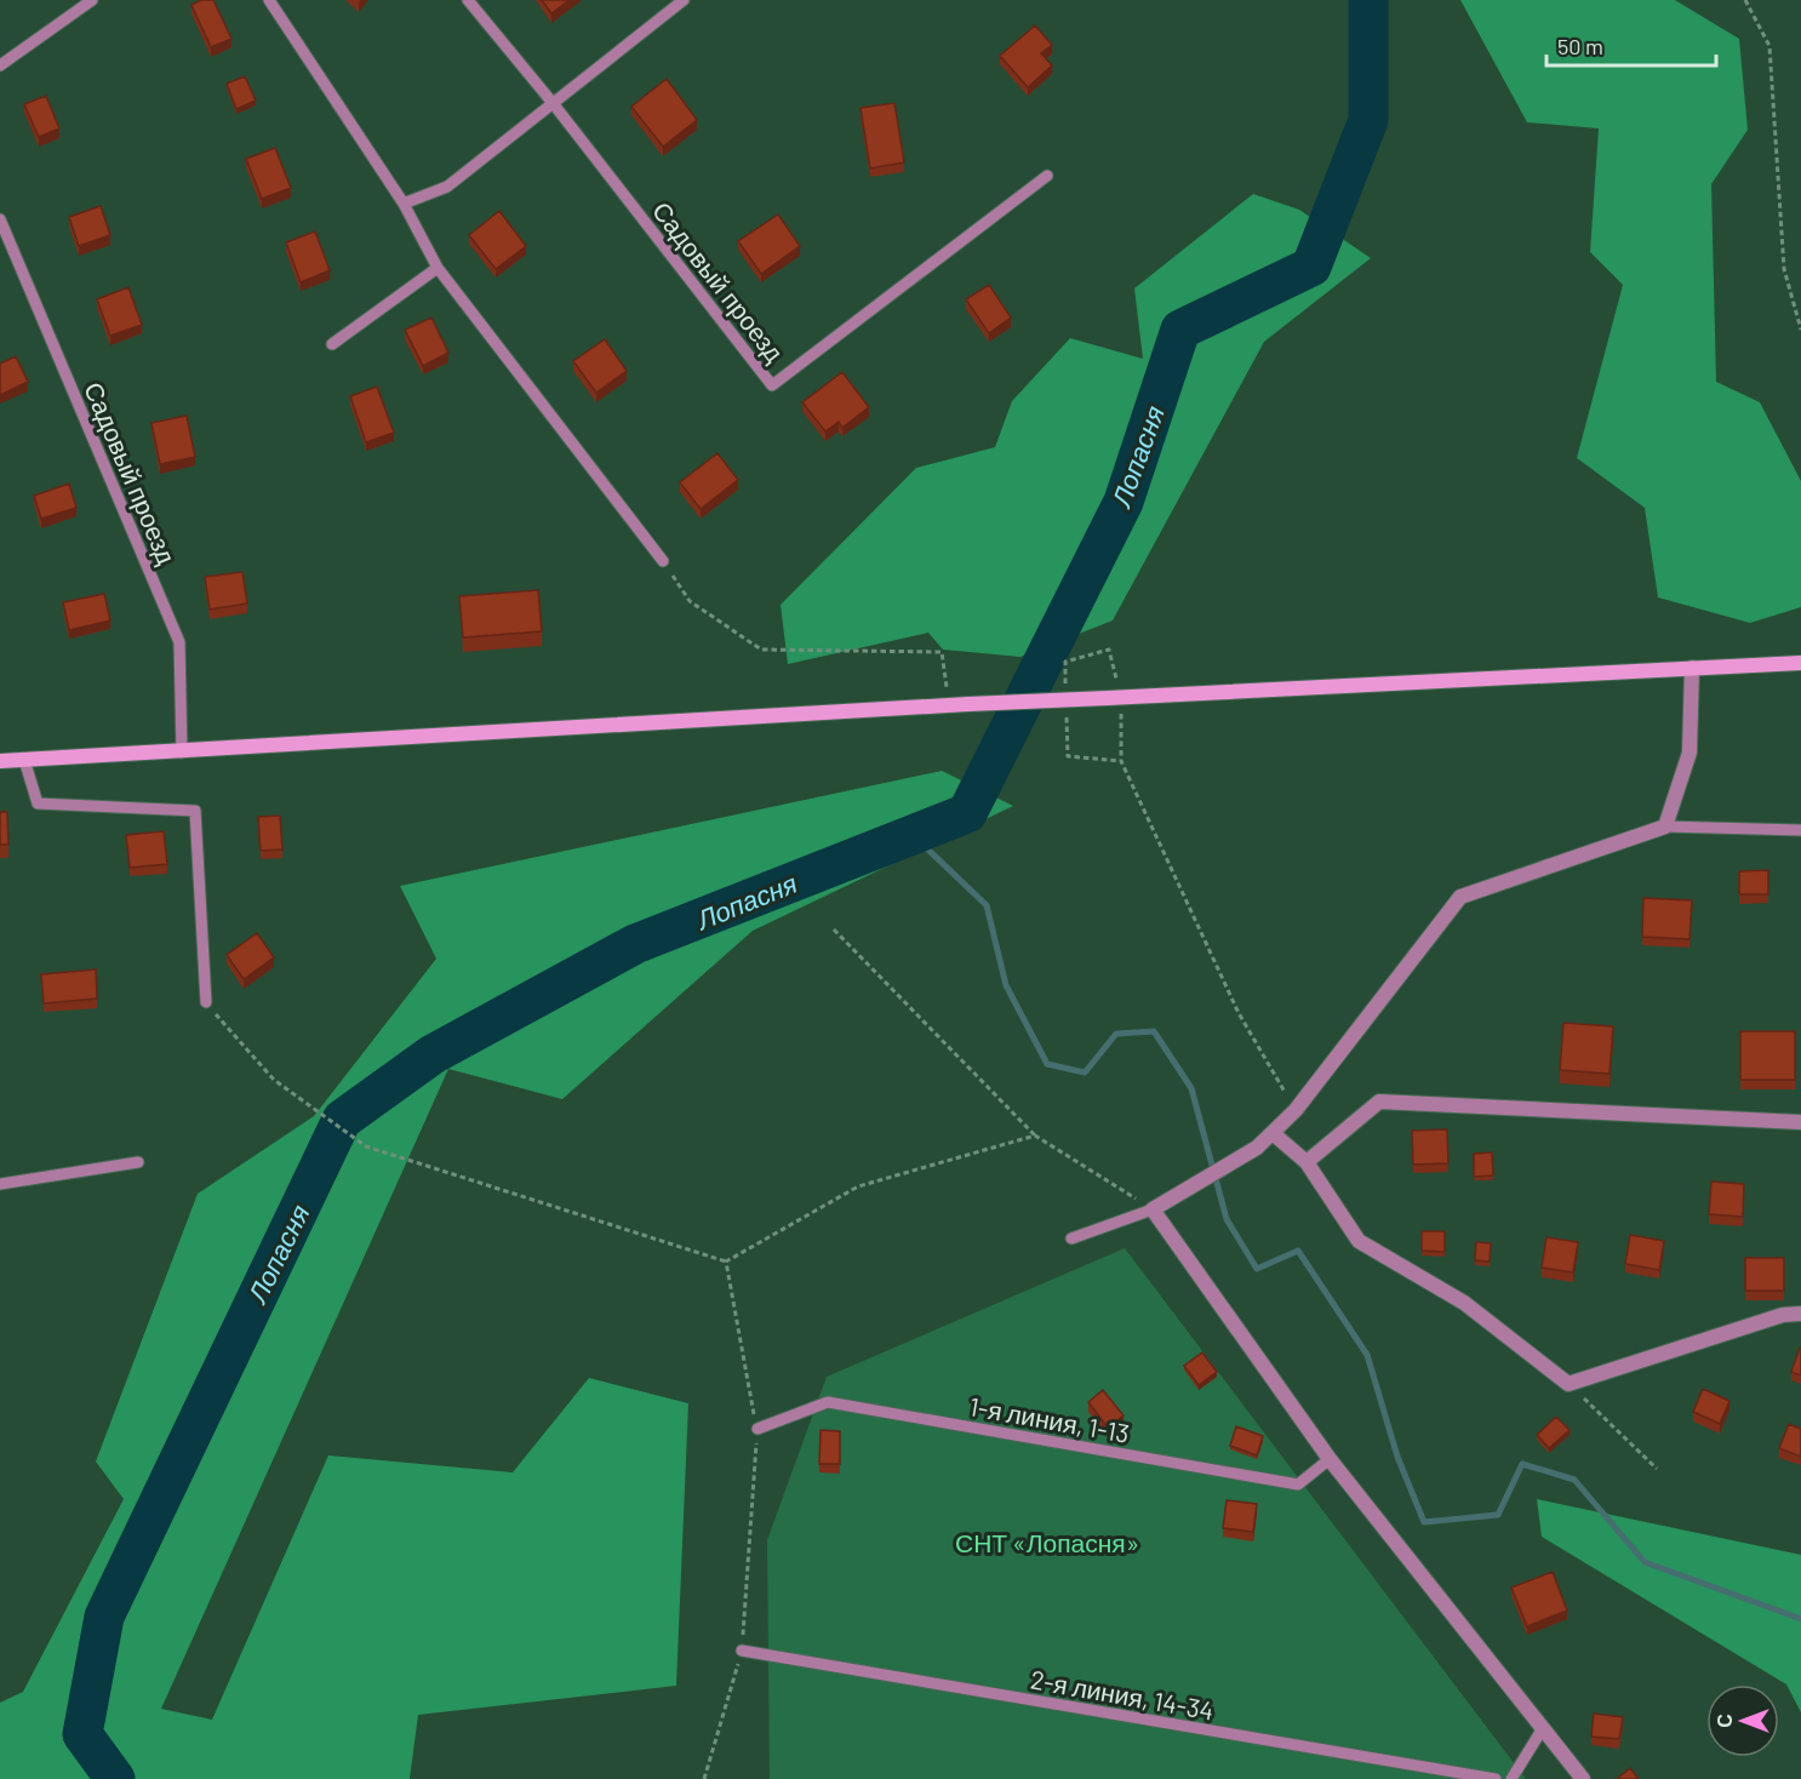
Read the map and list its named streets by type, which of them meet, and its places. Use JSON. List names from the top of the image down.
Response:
{
  "streets": {
    "lane": ["Садовый проезд", "1-я линия, 1-13", "2-я линия, 14-34"]
  },
  "water": ["Лопасня"],
  "parks": ["СНТ «Лопасня»"],
  "scale_bar": "50 m",
  "north": "left"
}
